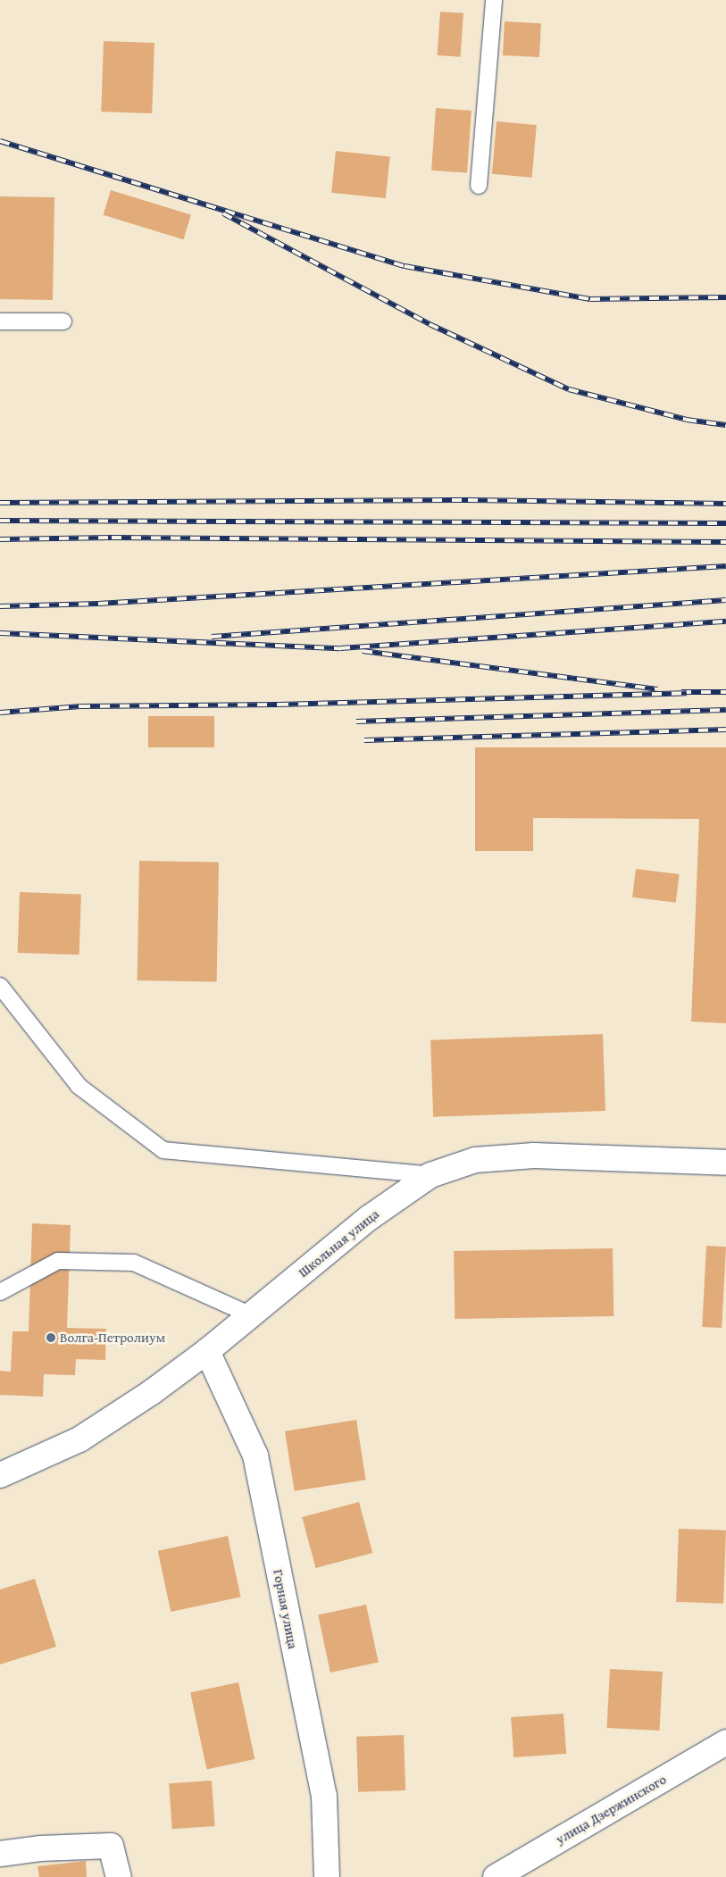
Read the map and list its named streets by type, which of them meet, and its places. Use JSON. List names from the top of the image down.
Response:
{
  "streets": {
    "street": ["Школьная улица", "Горная улица", "улица Дзержинского"]
  },
  "crossings": [
    ["Школьная улица", "Горная улица"]
  ],
  "places": ["Волга-Петролиум"]
}
